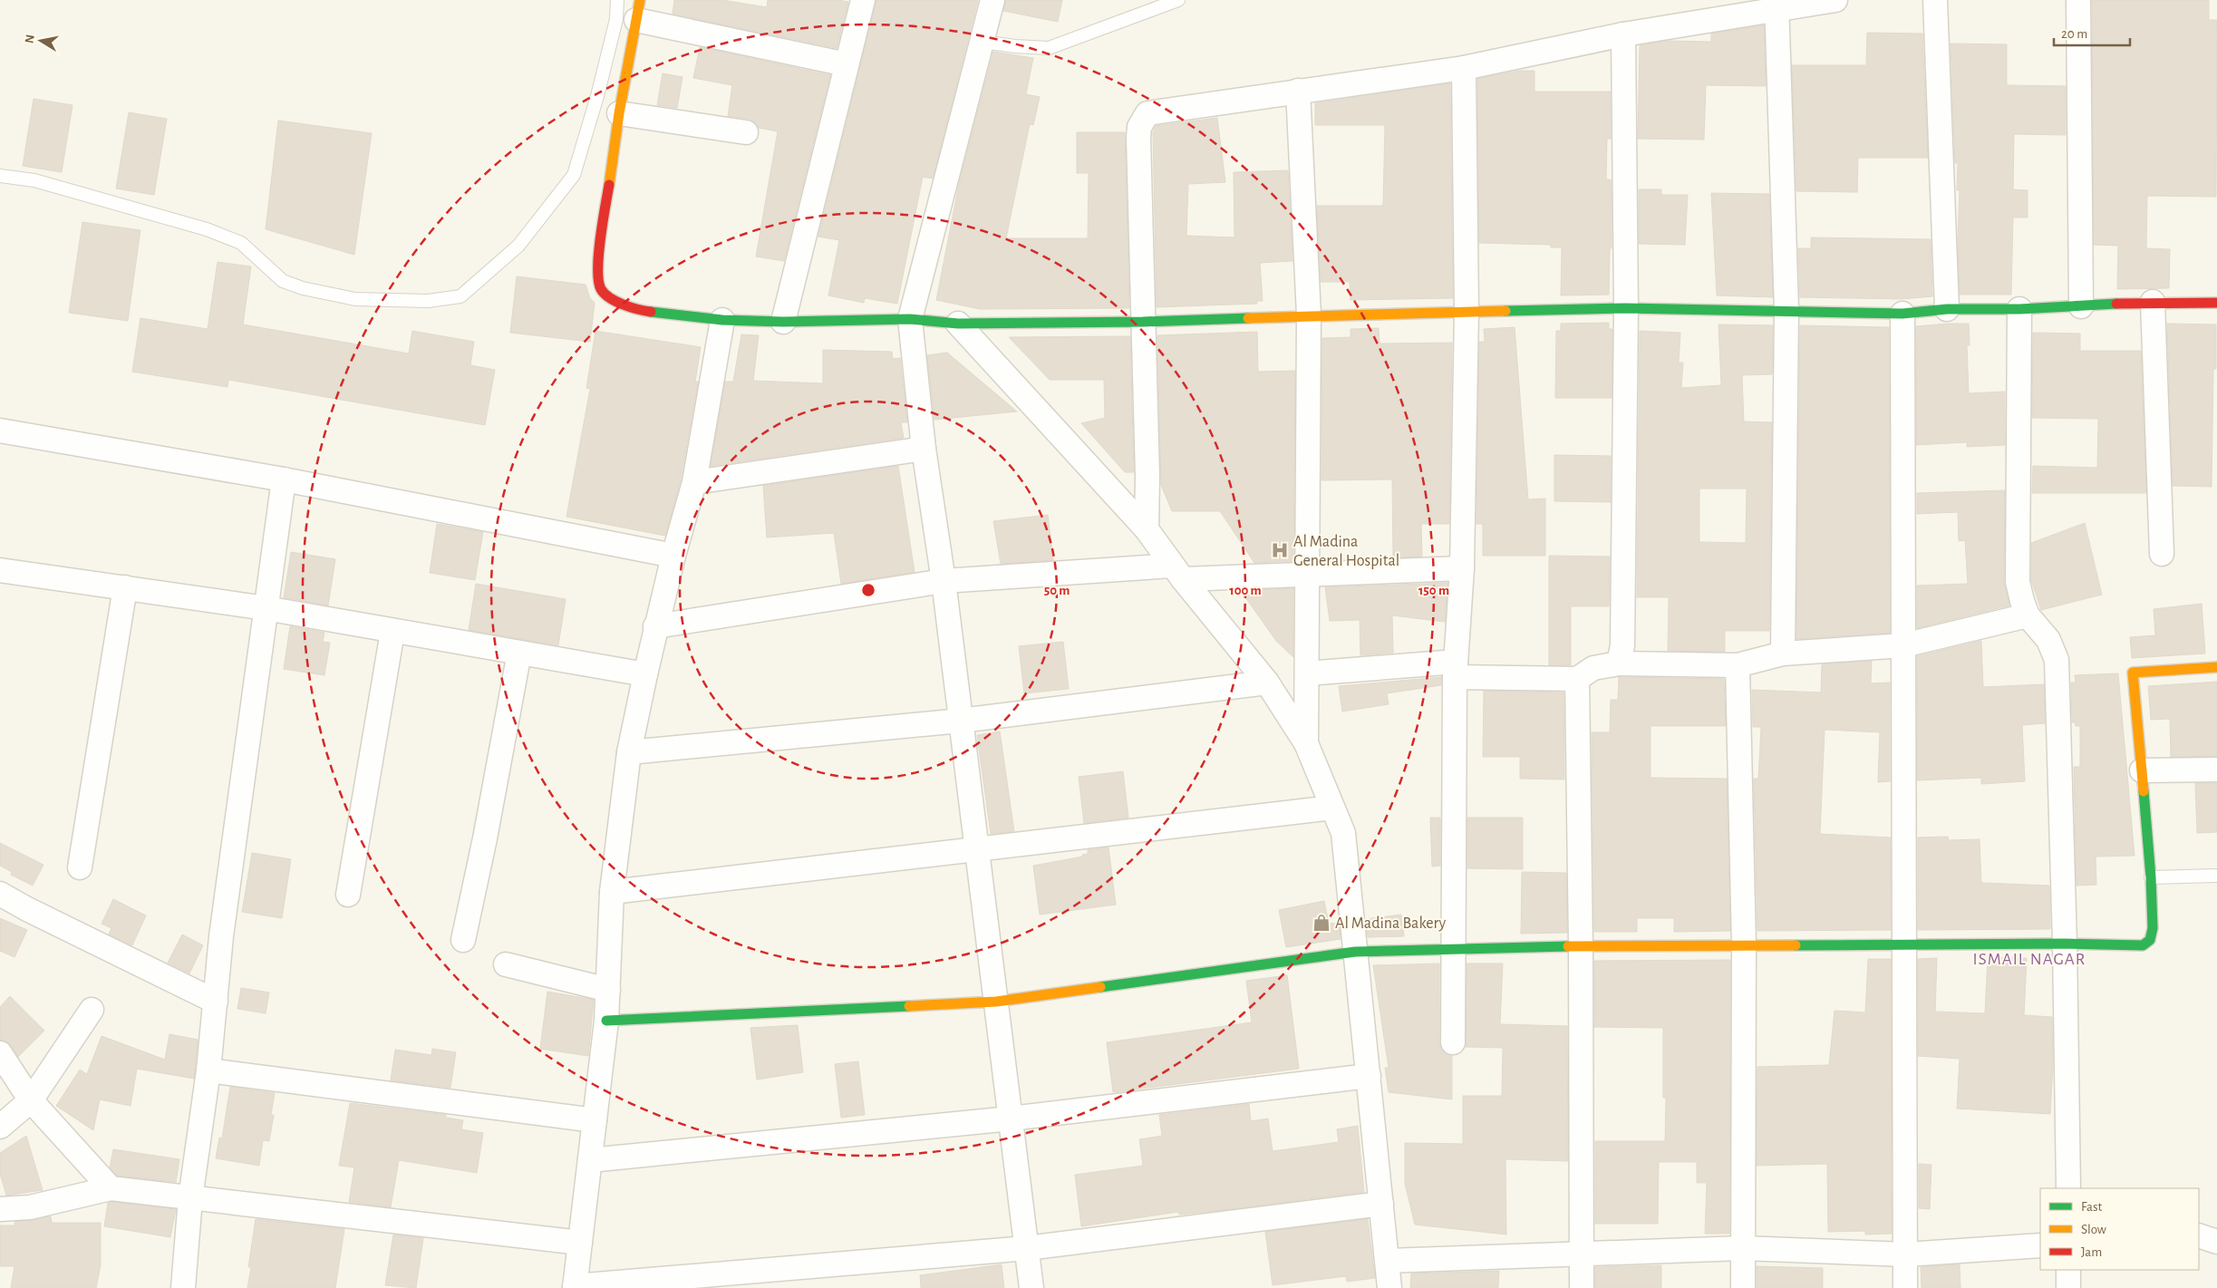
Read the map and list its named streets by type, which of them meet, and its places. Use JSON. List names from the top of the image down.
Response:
{
  "districts": ["ISMAIL NAGAR"],
  "places": {
    "hospital": ["Al Madina General Hospital"],
    "shop": ["Al Madina Bakery"]
  },
  "legend": ["Fast", "Slow", "Jam"],
  "scale_bar": "20 m",
  "north": "left",
  "rings": ["50 m", "100 m", "150 m"]
}
